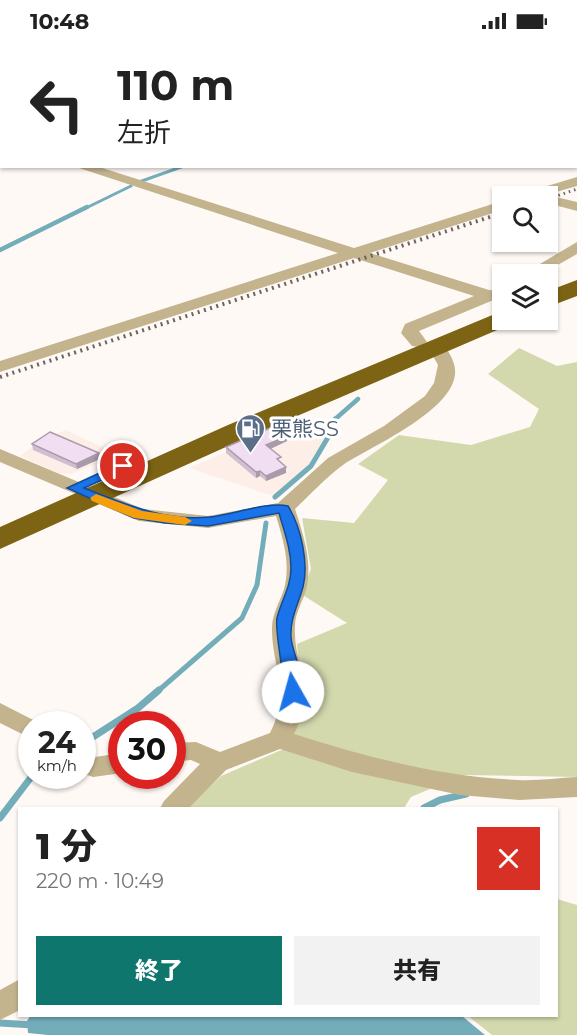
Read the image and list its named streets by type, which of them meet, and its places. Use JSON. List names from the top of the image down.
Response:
{
  "places": {
    "fuel station": ["栗熊SS"]
  },
  "page": {
    "status": "10:48",
    "turn": ["110 m", "左折"],
    "speed": "24 km/h",
    "limit": "30",
    "heading": ["1 分", "220 m · 10:49"],
    "buttons": ["終了", "共有"]
  }
}
